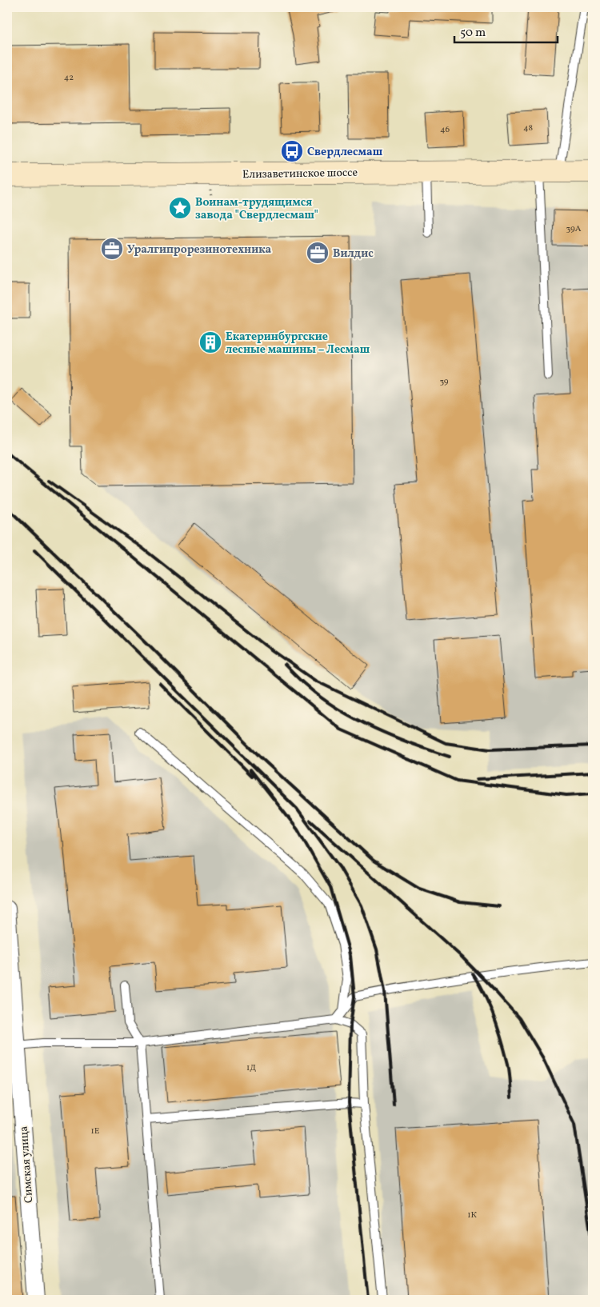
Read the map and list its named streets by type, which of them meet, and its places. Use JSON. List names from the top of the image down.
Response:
{
  "streets": {
    "main road": ["Елизаветинское шоссе"],
    "street": ["Симская улица"]
  },
  "places": {
    "bus stop": ["Свердлесмаш"],
    "place": ["Воинам-трудящимся завода \"Свердлесмаш\""],
    "office": ["Уралгипрорезинотехника", "Вилдис"],
    "building": ["Екатеринбургские лесные машины – Лесмаш"]
  },
  "house_numbers": [
    "42",
    "48",
    "46",
    "39А",
    "39",
    "1Д",
    "1Е",
    "1К"
  ],
  "scale_bar": "50 m"
}
